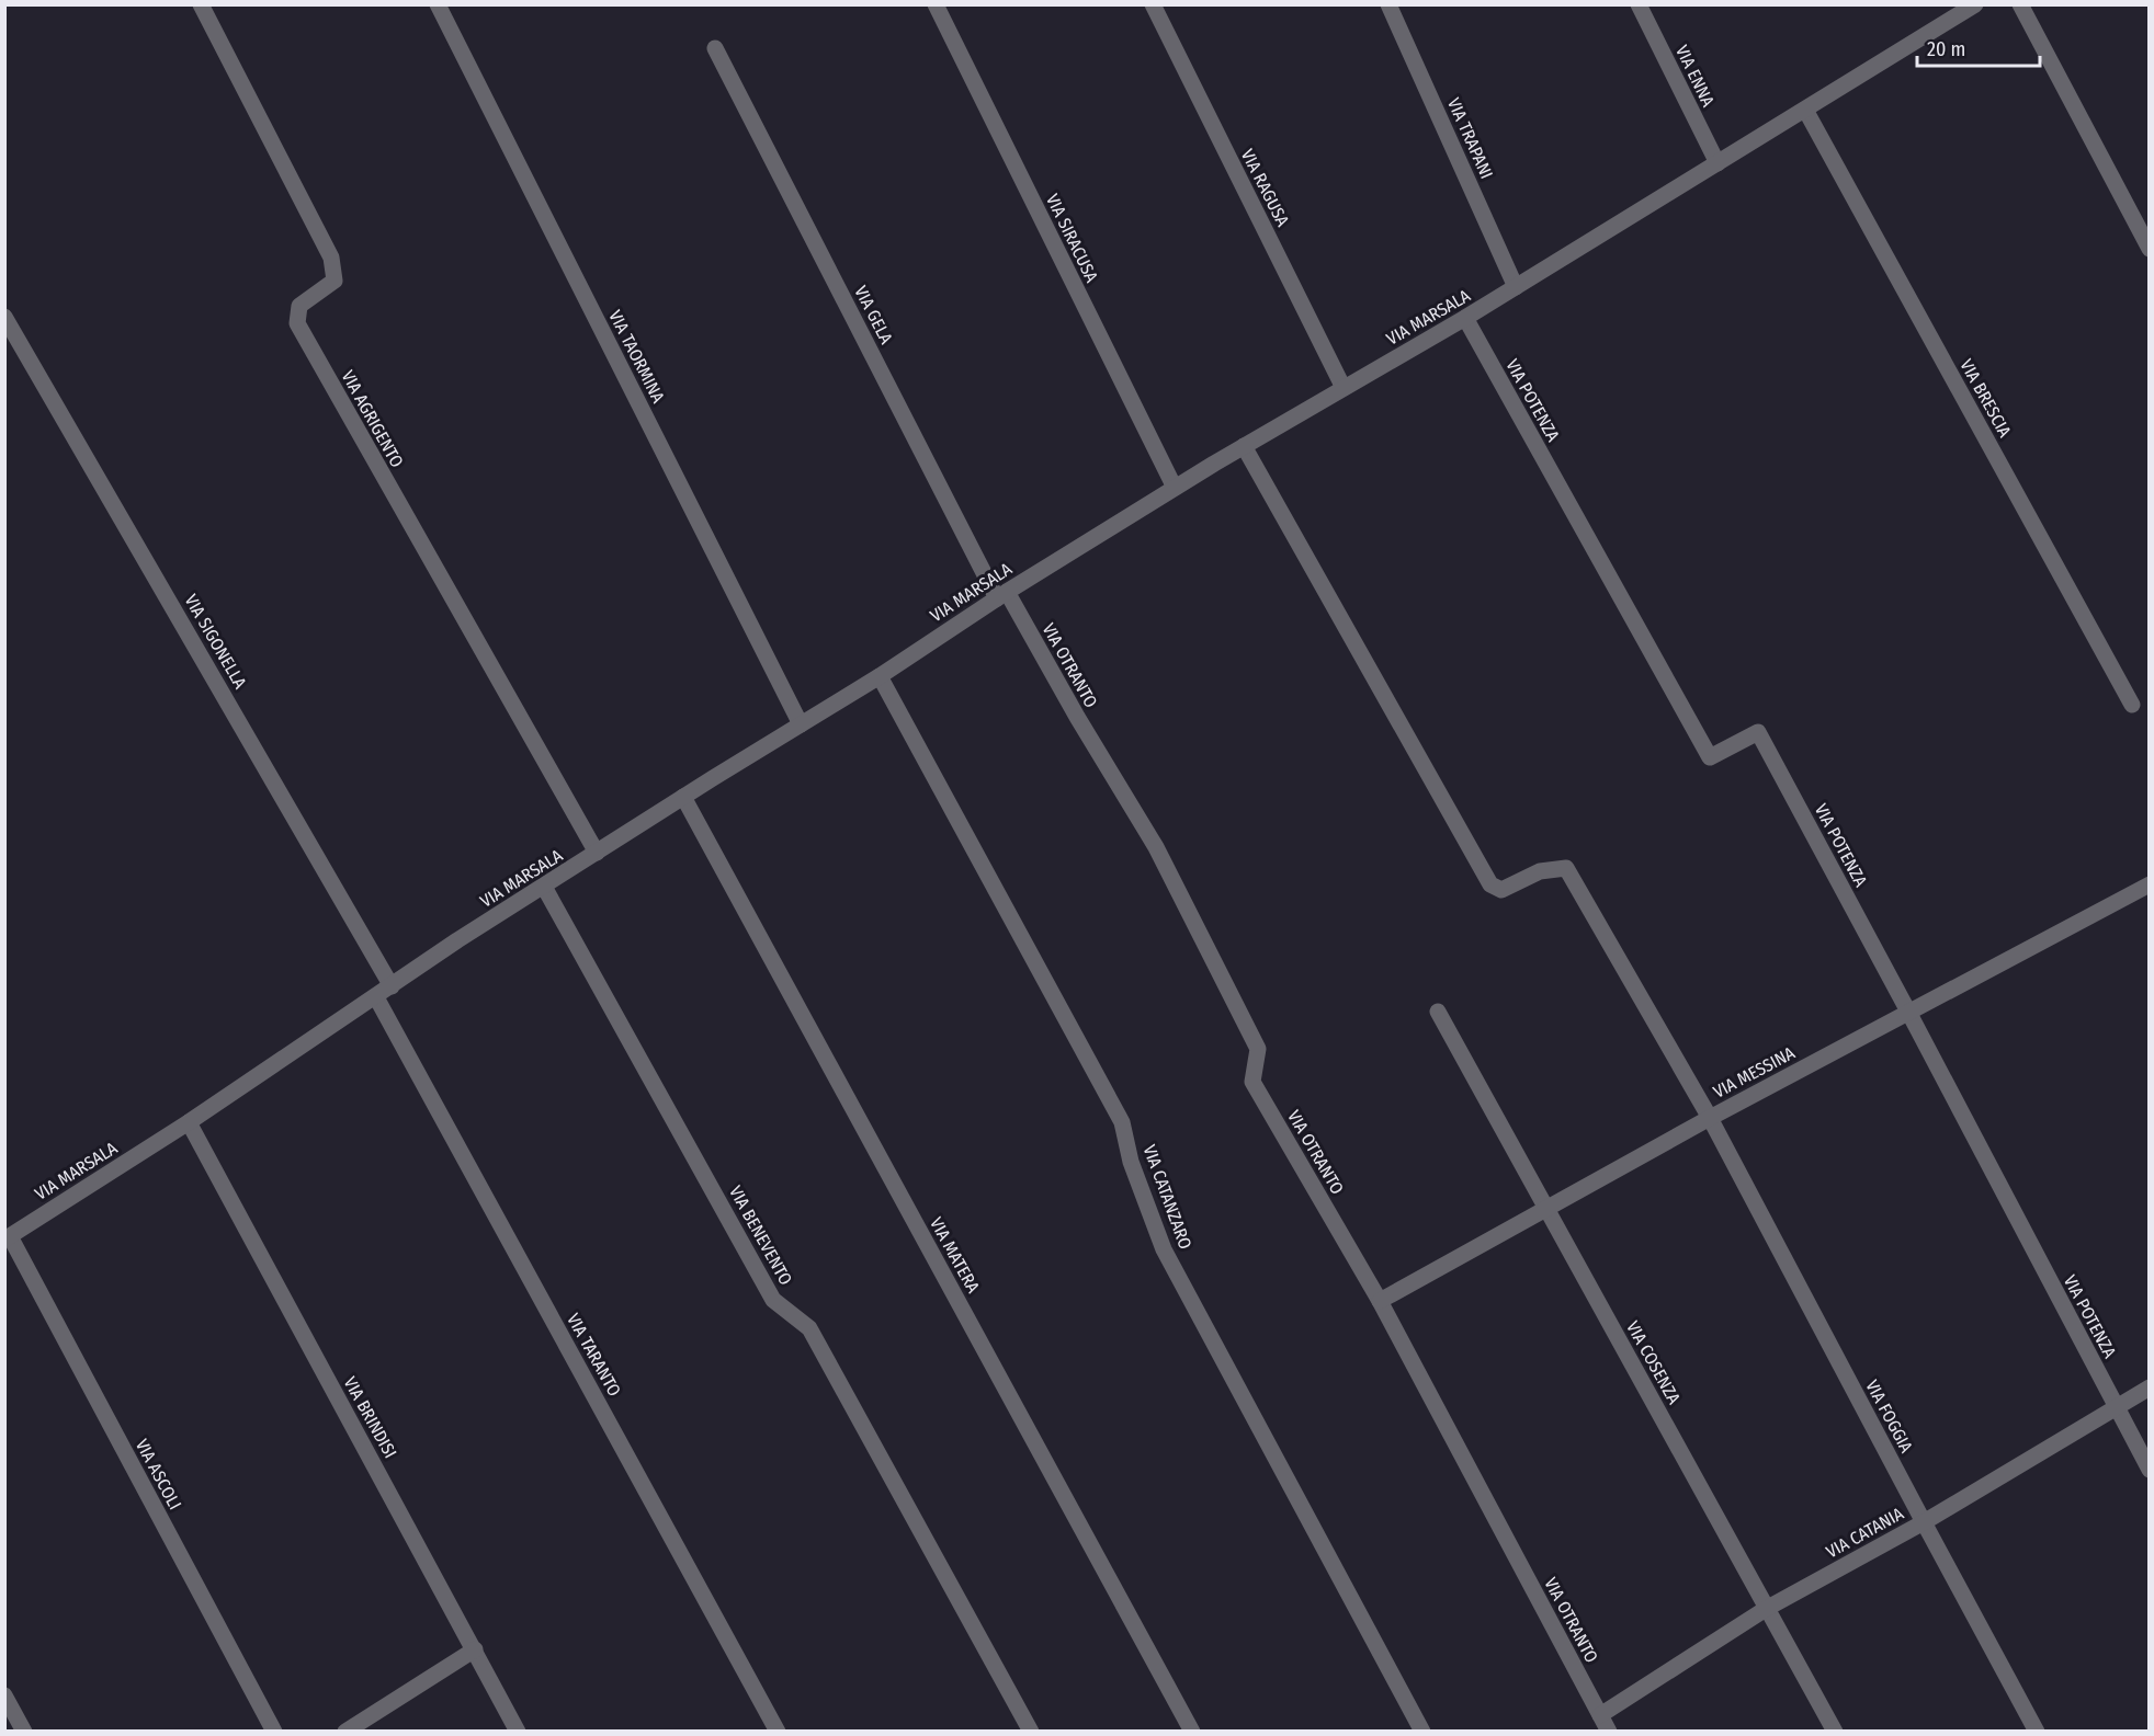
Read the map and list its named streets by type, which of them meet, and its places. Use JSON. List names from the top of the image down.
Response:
{
  "streets": {
    "street": [
      "VIA ENNA",
      "VIA TRAPANI",
      "VIA RAGUSA",
      "VIA SIRACUSA",
      "VIA GELA",
      "VIA MARSALA",
      "VIA TAORMINA",
      "VIA BRESCIA",
      "VIA POTENZA",
      "VIA AGRIGENTO",
      "VIA SIGONELLA",
      "VIA OTRANTO",
      "VIA MESSINA",
      "VIA CATANZARO",
      "VIA BENEVENTO",
      "VIA MATERA",
      "VIA TARANTO",
      "VIA COSENZA",
      "VIA FOGGIA",
      "VIA BRINDISI",
      "VIA ASCOLI",
      "VIA CATANIA"
    ]
  },
  "crossings": [
    ["VIA ENNA", "VIA MARSALA"],
    ["VIA TRAPANI", "VIA MARSALA"],
    ["VIA RAGUSA", "VIA MARSALA"],
    ["VIA SIRACUSA", "VIA MARSALA"],
    ["VIA GELA", "VIA MARSALA"],
    ["VIA GELA", "VIA OTRANTO"],
    ["VIA MARSALA", "VIA TAORMINA"],
    ["VIA MARSALA", "VIA BRESCIA"],
    ["VIA MARSALA", "VIA POTENZA"],
    ["VIA MARSALA", "VIA AGRIGENTO"],
    ["VIA MARSALA", "VIA SIGONELLA"],
    ["VIA MARSALA", "VIA OTRANTO"],
    ["VIA MARSALA", "VIA CATANZARO"],
    ["VIA MARSALA", "VIA BENEVENTO"],
    ["VIA MARSALA", "VIA MATERA"],
    ["VIA MARSALA", "VIA TARANTO"],
    ["VIA MARSALA", "VIA FOGGIA"],
    ["VIA MARSALA", "VIA BRINDISI"],
    ["VIA MARSALA", "VIA ASCOLI"],
    ["VIA POTENZA", "VIA MESSINA"],
    ["VIA POTENZA", "VIA CATANIA"],
    ["VIA OTRANTO", "VIA MESSINA"],
    ["VIA OTRANTO", "VIA CATANIA"],
    ["VIA MESSINA", "VIA COSENZA"],
    ["VIA MESSINA", "VIA FOGGIA"],
    ["VIA COSENZA", "VIA CATANIA"],
    ["VIA FOGGIA", "VIA CATANIA"]
  ],
  "scale_bar": "20 m"
}
